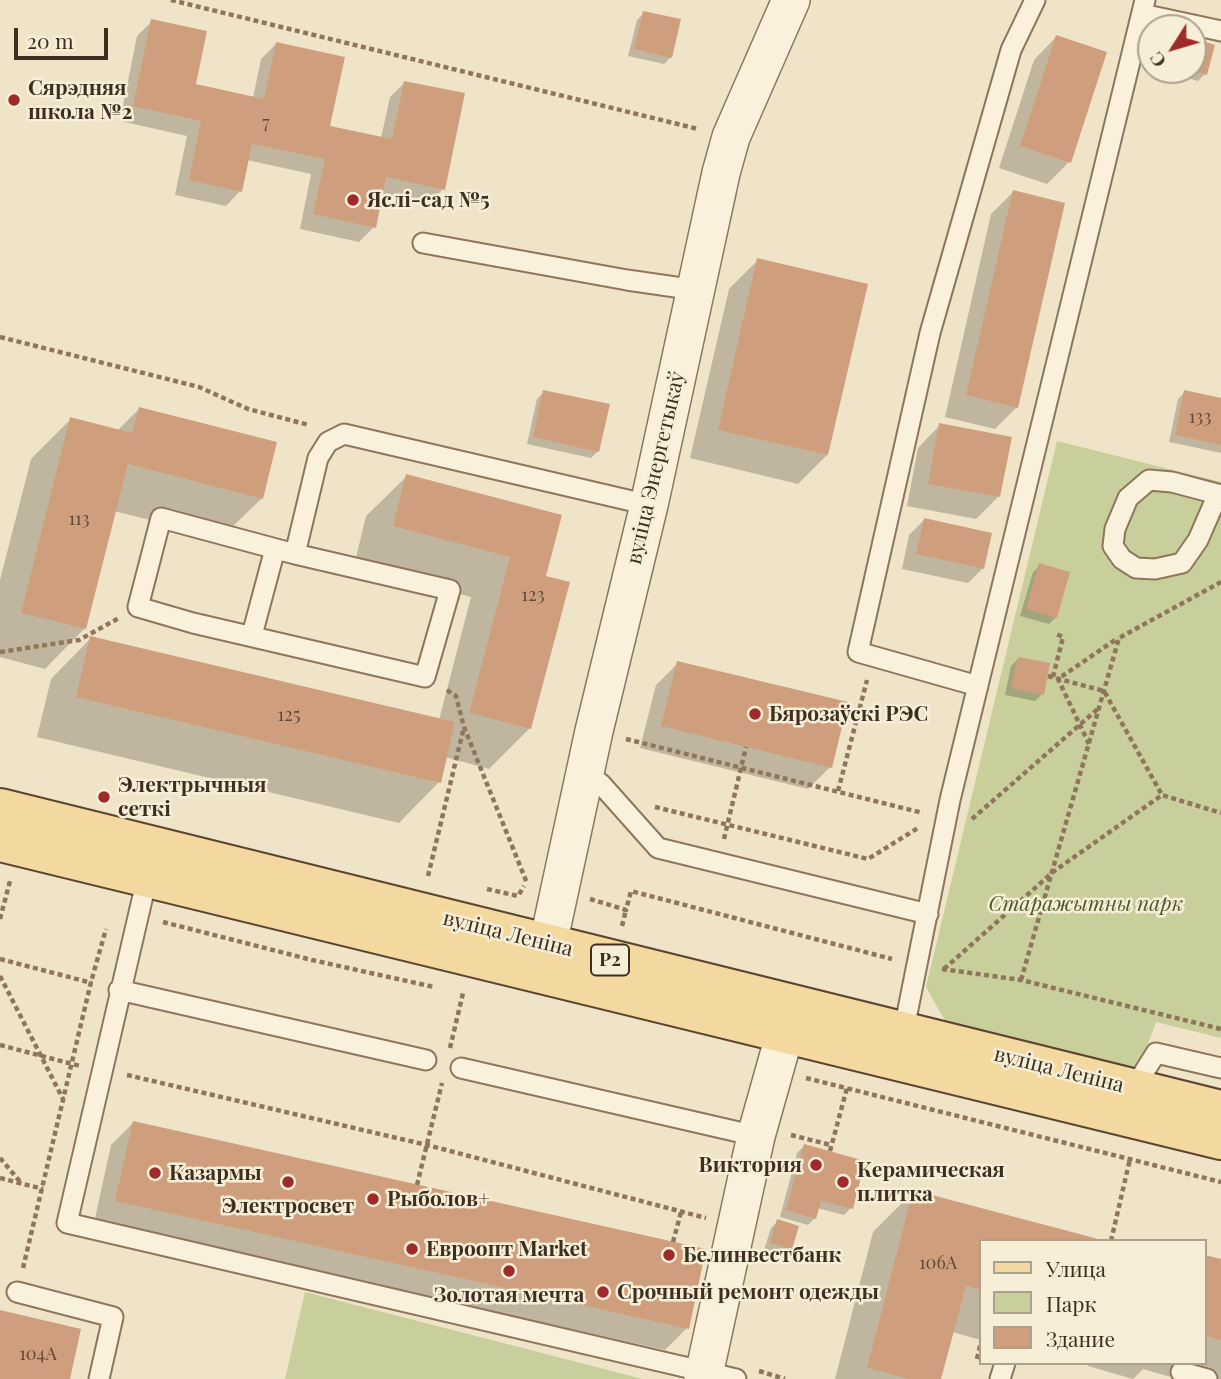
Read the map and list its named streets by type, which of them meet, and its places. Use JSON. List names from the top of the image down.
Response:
{
  "streets": {
    "main road": ["вуліца Леніна", "Р2"],
    "street": ["вуліца Энергетыкаў"]
  },
  "crossings": [
    ["вуліца Энергетыкаў", "вуліца Леніна"]
  ],
  "parks": ["Старажытны парк"],
  "places": [
    "Сярэдняя школа №2",
    "Яслі-сад №5",
    "Бярозаўскі РЭС",
    "Электрычныя сеткі",
    "Виктория",
    "Казармы",
    "Электросвет",
    "Керамическая плитка",
    "Рыболов+",
    "Евроопт Market",
    "Белинвестбанк",
    "Золотая мечта",
    "Срочный ремонт одежды"
  ],
  "house_numbers": [
    "7",
    "133",
    "113",
    "123",
    "125",
    "106А",
    "104А"
  ],
  "legend": ["Улица", "Парк", "Здание"],
  "scale_bar": "20 m",
  "north": "bottom left"
}
